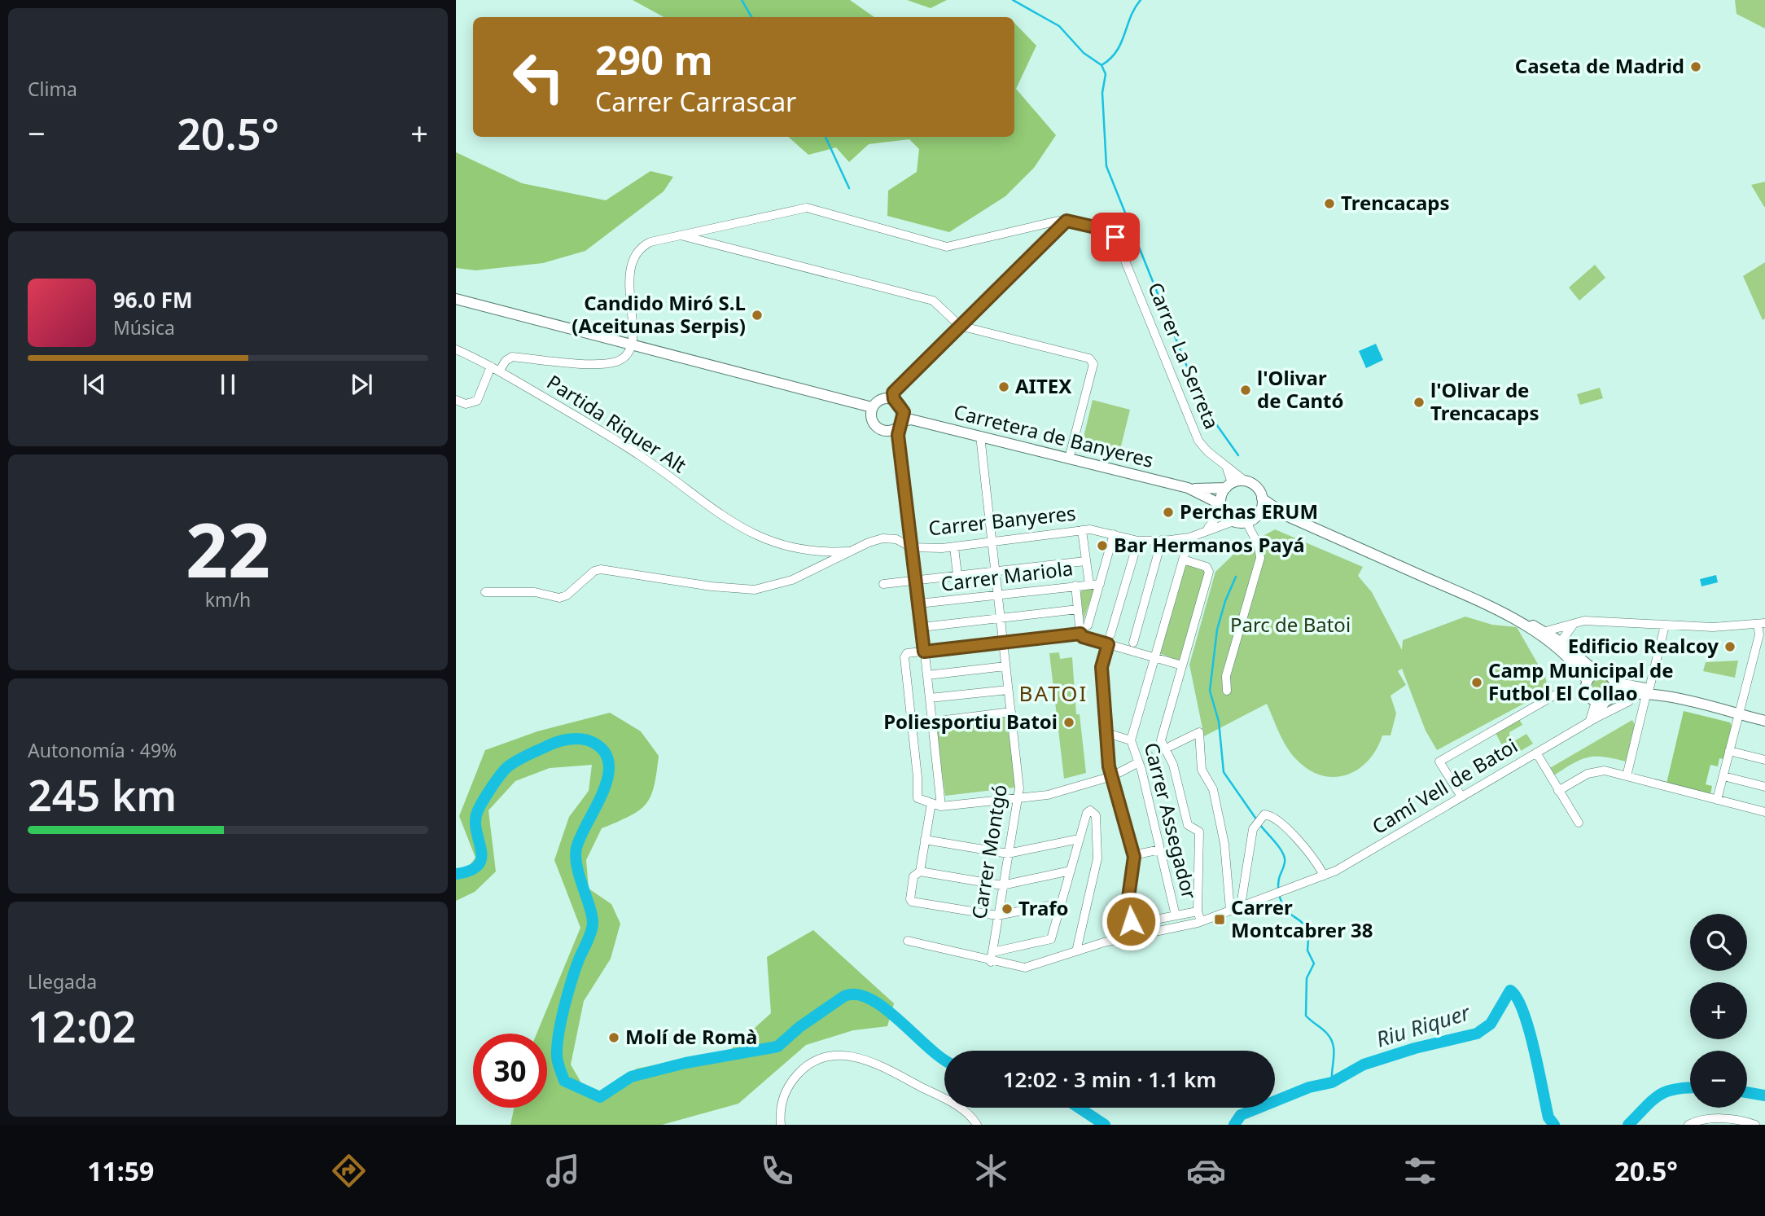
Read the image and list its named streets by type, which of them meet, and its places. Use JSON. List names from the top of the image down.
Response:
{
  "streets": {
    "main road": ["Carretera de Banyeres"],
    "street": [
      "Carrer La Serreta",
      "Partida Riquer Alt",
      "Carrer Banyeres",
      "Carrer Mariola",
      "Camí Vell de Batoi",
      "Carrer Assegador",
      "Carrer Montgó"
    ]
  },
  "crossings": [
    ["Carrer La Serreta", "Carretera de Banyeres"],
    ["Carrer La Serreta", "Carrer Banyeres"],
    ["Partida Riquer Alt", "Carrer Banyeres"],
    ["Carretera de Banyeres", "Carrer Banyeres"],
    ["Carretera de Banyeres", "Carrer Montgó"],
    ["Carrer Banyeres", "Carrer Assegador"],
    ["Carrer Banyeres", "Carrer Montgó"],
    ["Carrer Mariola", "Carrer Montgó"],
    ["Camí Vell de Batoi", "Carrer Montgó"]
  ],
  "districts": ["BATOI"],
  "water": ["Riu Riquer"],
  "parks": ["Parc de Batoi"],
  "places": {
    "other": [
      "Caseta de Madrid",
      "Trencacaps",
      "Candido Miró S.L (Aceitunas Serpis)",
      "AITEX",
      "l'Olivar de Cantó",
      "l'Olivar de Trencacaps",
      "Perchas ERUM",
      "Bar Hermanos Payá",
      "Edificio Realcoy",
      "Camp Municipal de Futbol El Collao",
      "Poliesportiu Batoi",
      "Trafo",
      "Molí de Romà"
    ],
    "transit": ["Carrer Montcabrer 38"]
  },
  "page": {
    "tile": [
      "Clima",
      ["22", "km/h"],
      ["Autonomía · 49%", "245 km"],
      ["Llegada", "12:02"]
    ],
    "turn": ["290 m", "Carrer Carrascar"],
    "heat": ["−", "20.5°", "+"],
    "song": ["96.0 FM", "Música"],
    "map_buttons": ["+", "−"],
    "limit": "30",
    "trip": "12:02 · 3 min · 1.1 km",
    "tabs": ["11:59", "20.5°"]
  }
}
